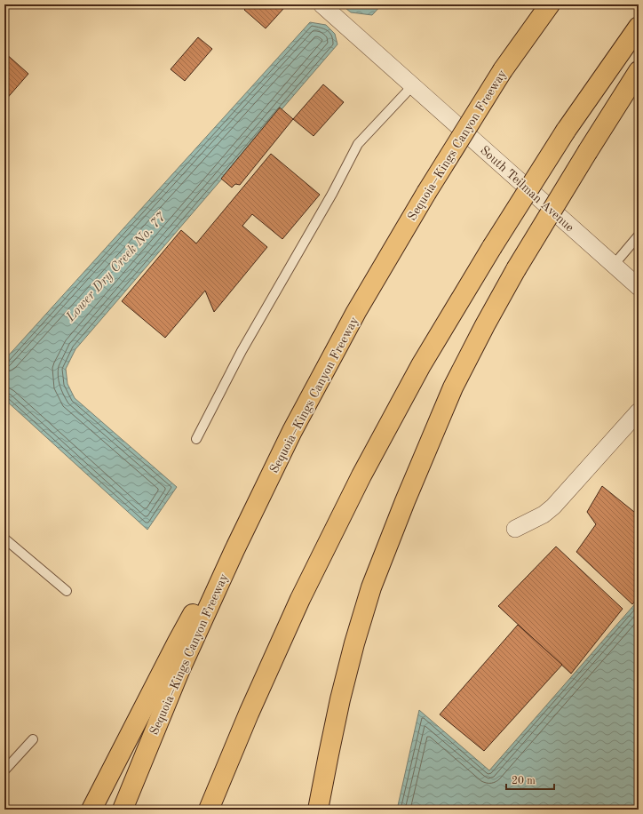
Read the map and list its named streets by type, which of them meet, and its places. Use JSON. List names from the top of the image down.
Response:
{
  "streets": {
    "highway": ["Sequoia–Kings Canyon Freeway"],
    "street": ["South Teilman Avenue"]
  },
  "water": ["Lower Dry Creek No. 77"],
  "scale_bar": "20 m"
}
